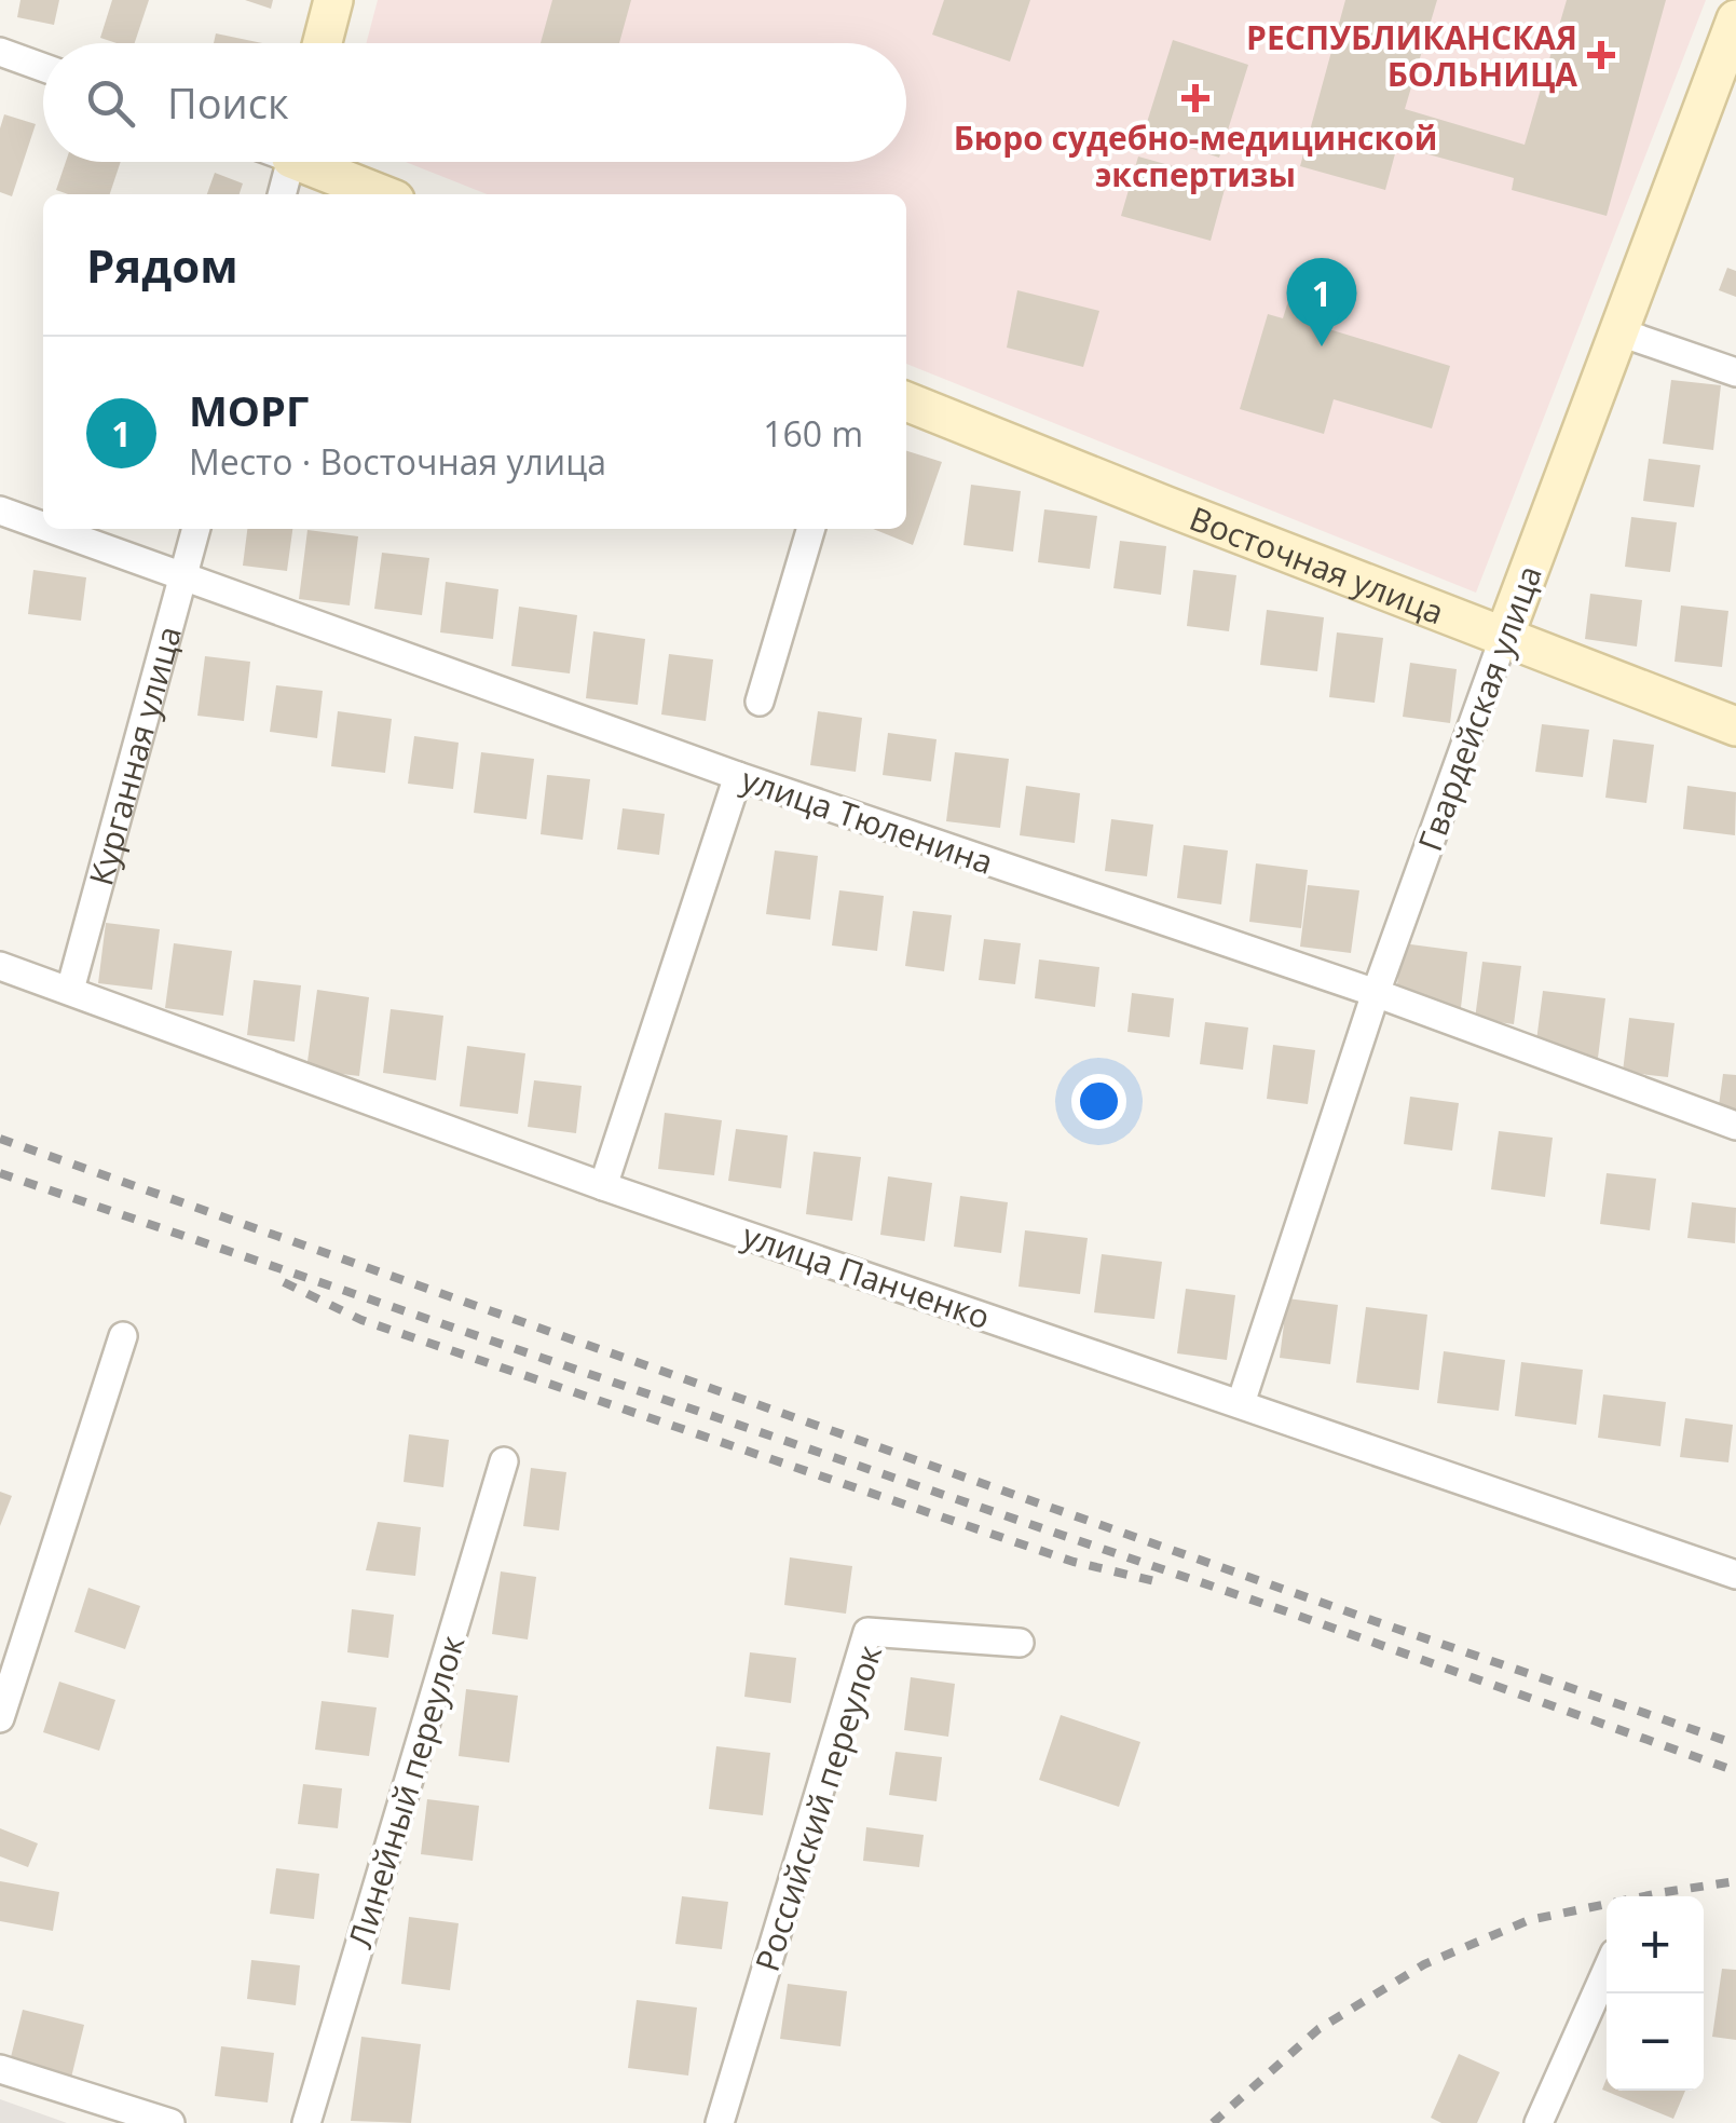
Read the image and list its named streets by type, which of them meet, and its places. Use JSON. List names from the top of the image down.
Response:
{
  "streets": {
    "street": [
      "Восточная улица",
      "Гвардейская улица",
      "Курганная улица",
      "улица Тюленина",
      "улица Панченко",
      "Линейный переулок",
      "Российский переулок"
    ]
  },
  "crossings": [
    ["Восточная улица", "Гвардейская улица"],
    ["Гвардейская улица", "улица Тюленина"],
    ["Гвардейская улица", "улица Панченко"],
    ["Курганная улица", "улица Тюленина"],
    ["Курганная улица", "улица Панченко"]
  ],
  "places": {
    "health": ["РЕСПУБЛИКАНСКАЯ БОЛЬНИЦА", "Бюро судебно-медицинской экспертизы"]
  },
  "page": {
    "search": "Поиск",
    "heading": "Рядом",
    "pins": "1",
    "list": [
      {
        "mark": "1",
        "name": "МОРГ",
        "note": "Место · Восточная улица",
        "value": "160 m"
      }
    ],
    "map_buttons": ["+", "−"]
  }
}
